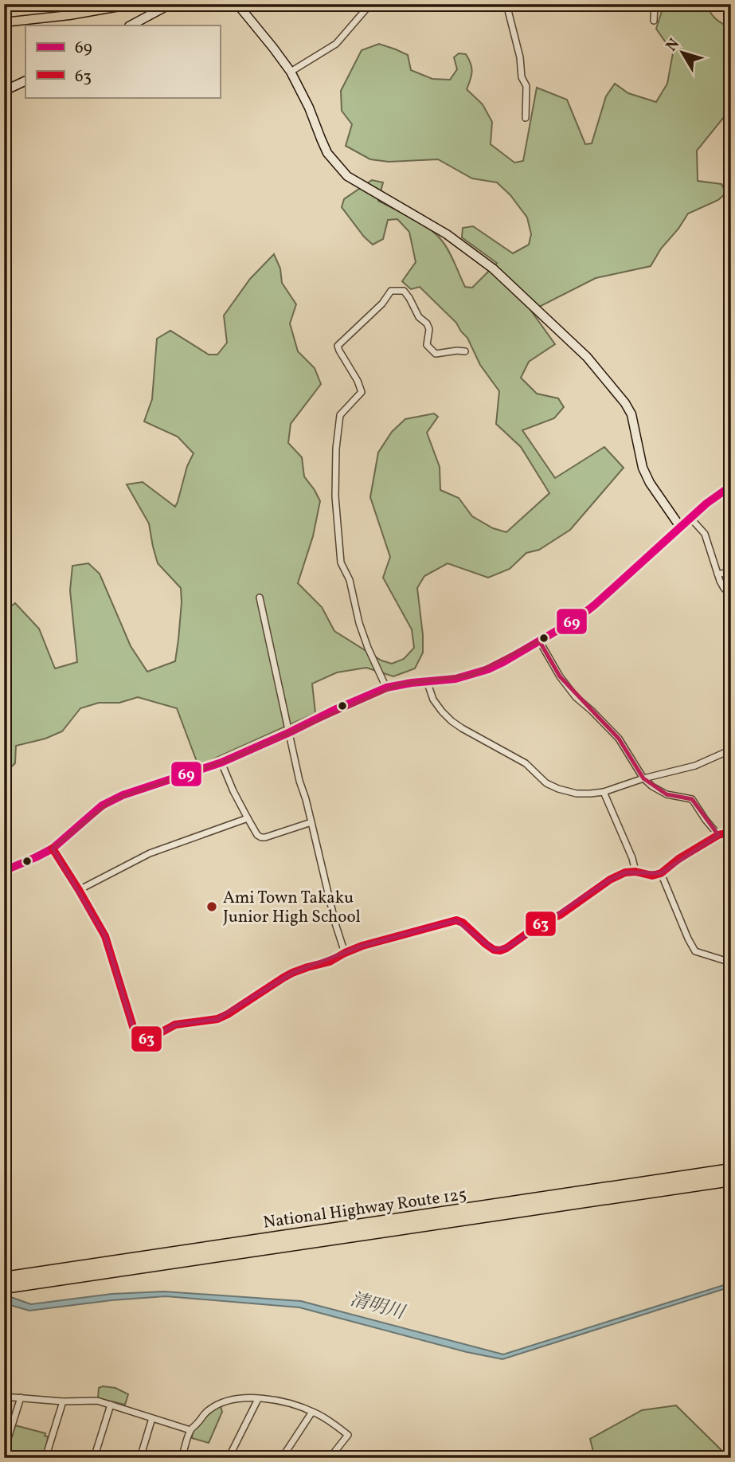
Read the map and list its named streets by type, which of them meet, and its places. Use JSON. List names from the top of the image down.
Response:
{
  "streets": {
    "highway": ["National Highway Route 125"]
  },
  "water": ["清明川"],
  "places": ["Ami Town Takaku Junior High School"],
  "lines": ["transit line 69", "transit line 63"],
  "legend": ["69", "63"],
  "north": "top left"
}
